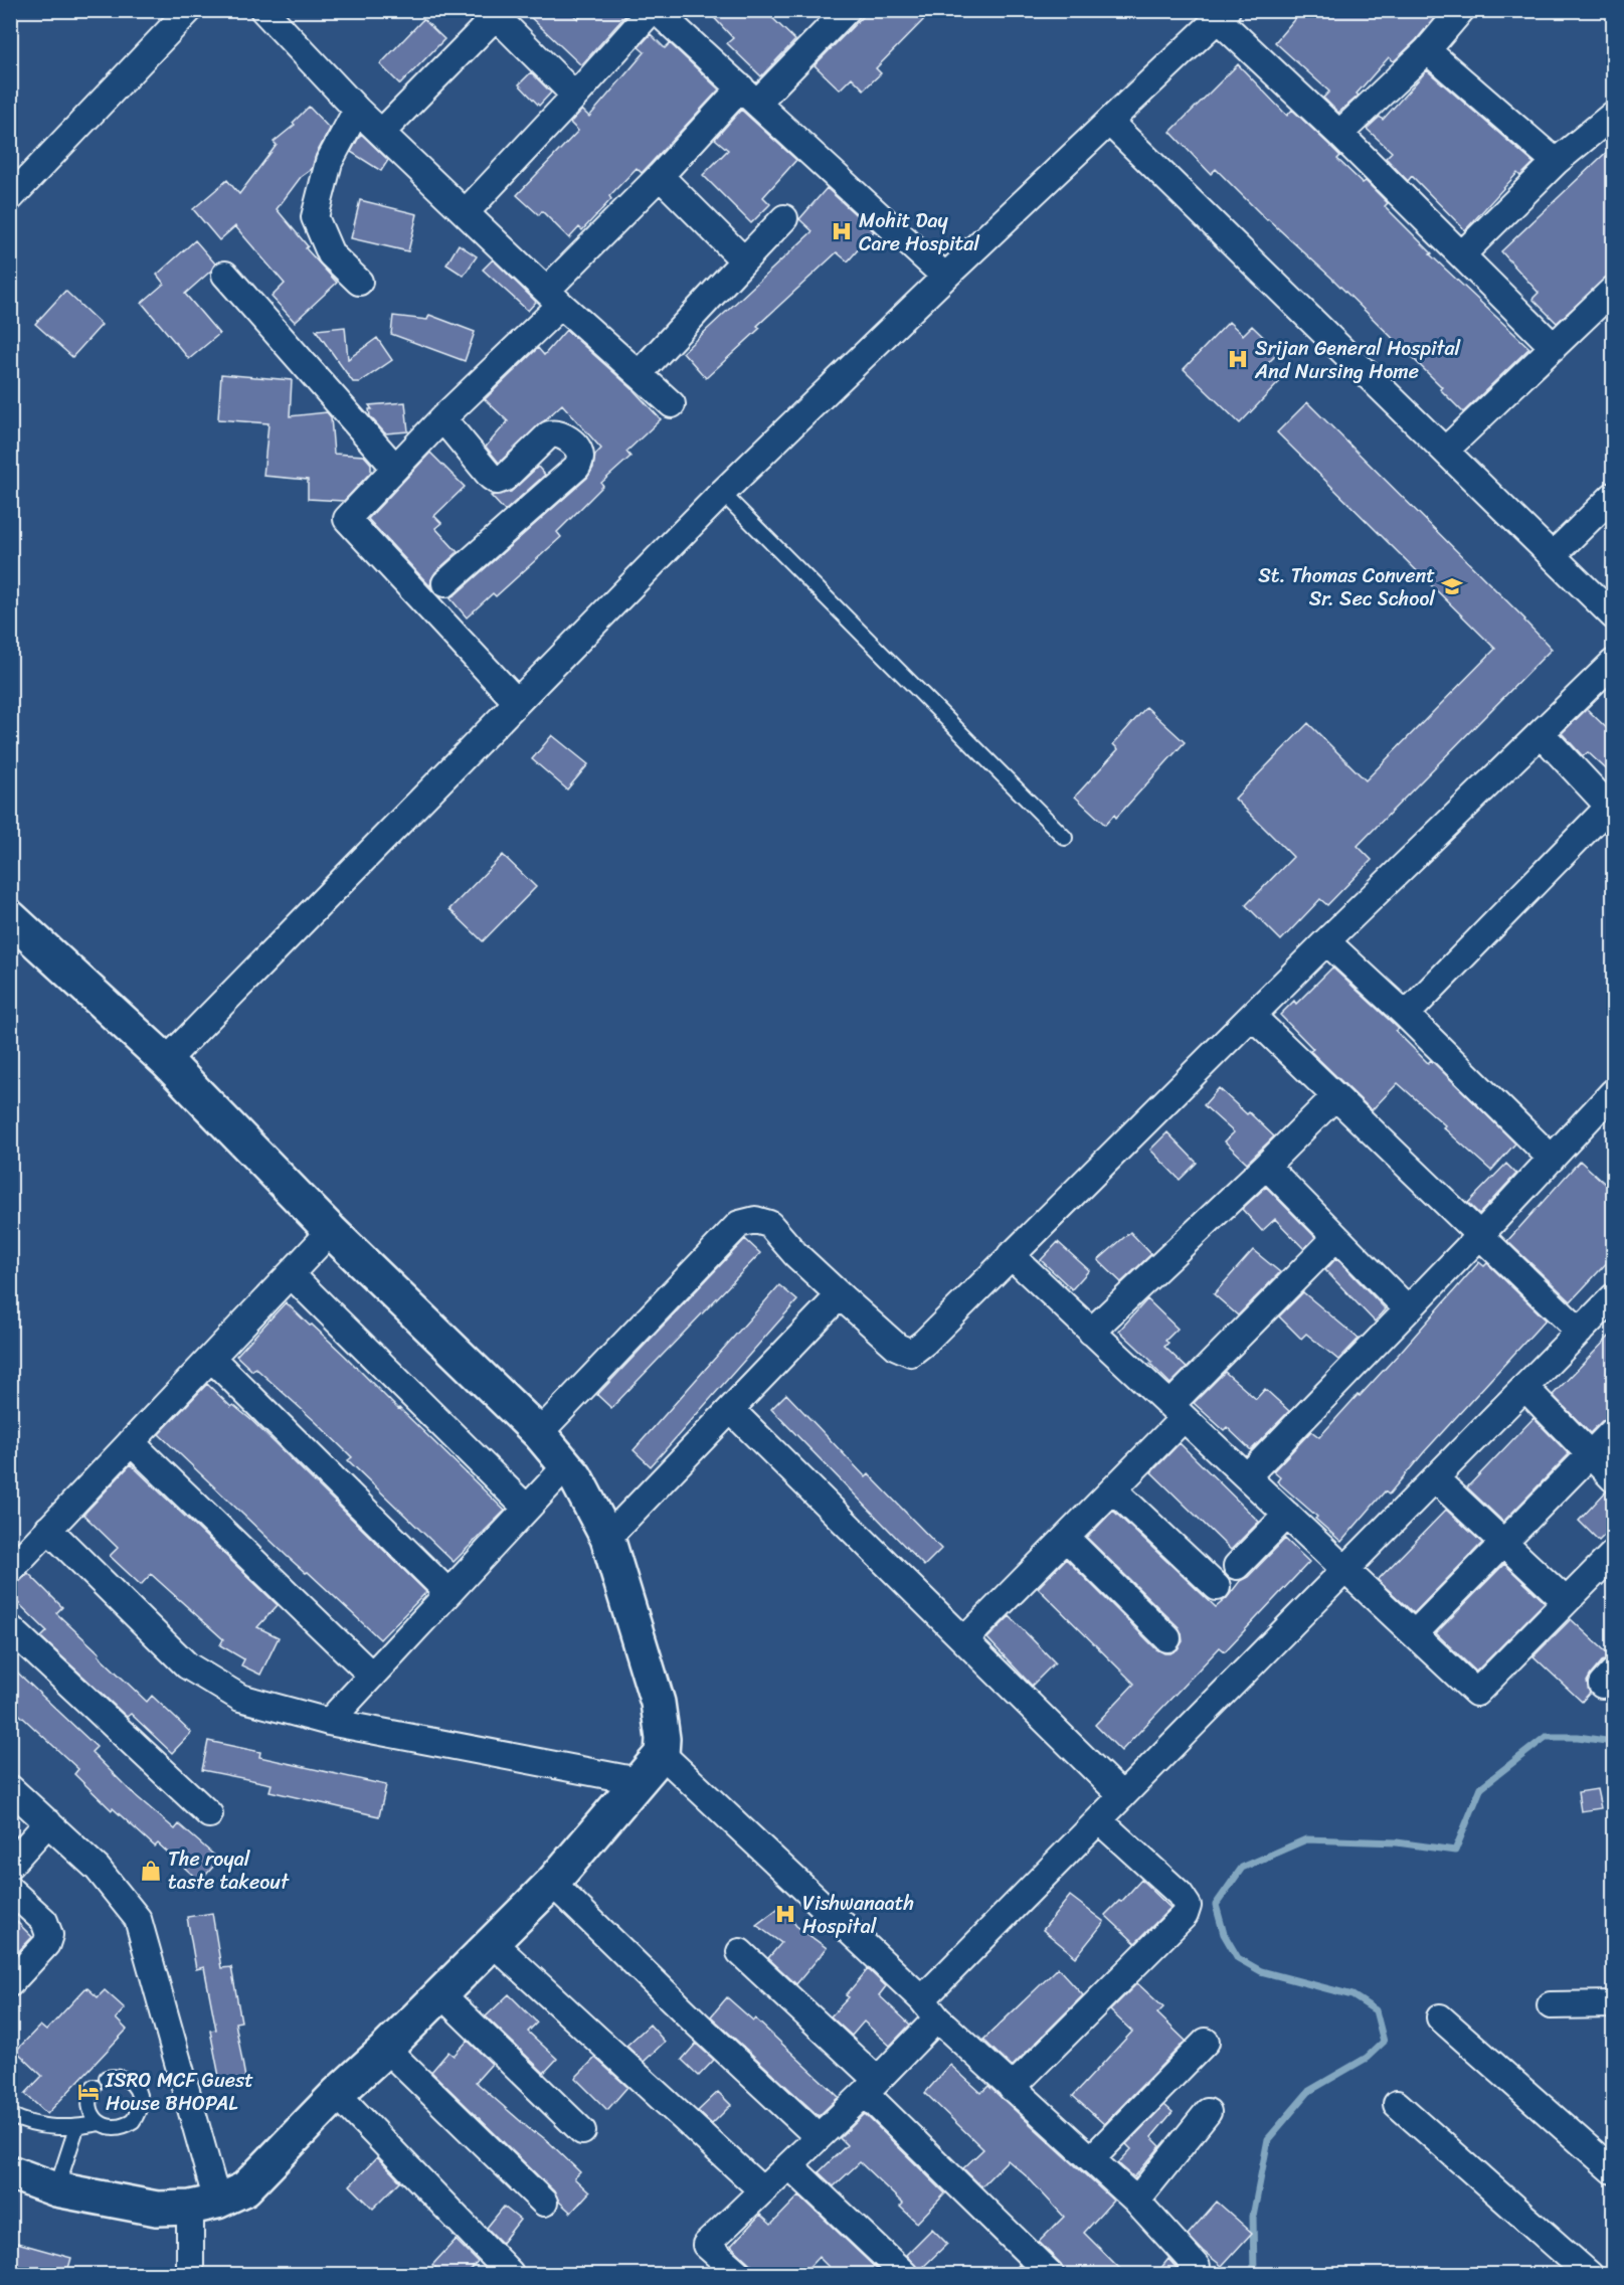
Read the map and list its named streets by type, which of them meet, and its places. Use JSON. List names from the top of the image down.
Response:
{
  "places": {
    "hospital": ["Mohit Day Care Hospital", "Srijan General Hospital And Nursing Home", "Vishwanaath Hospital"],
    "school or university": ["St. Thomas Convent Sr. Sec School"],
    "shop": ["The royal taste takeout"],
    "hotel": ["ISRO MCF Guest House BHOPAL"]
  }
}
